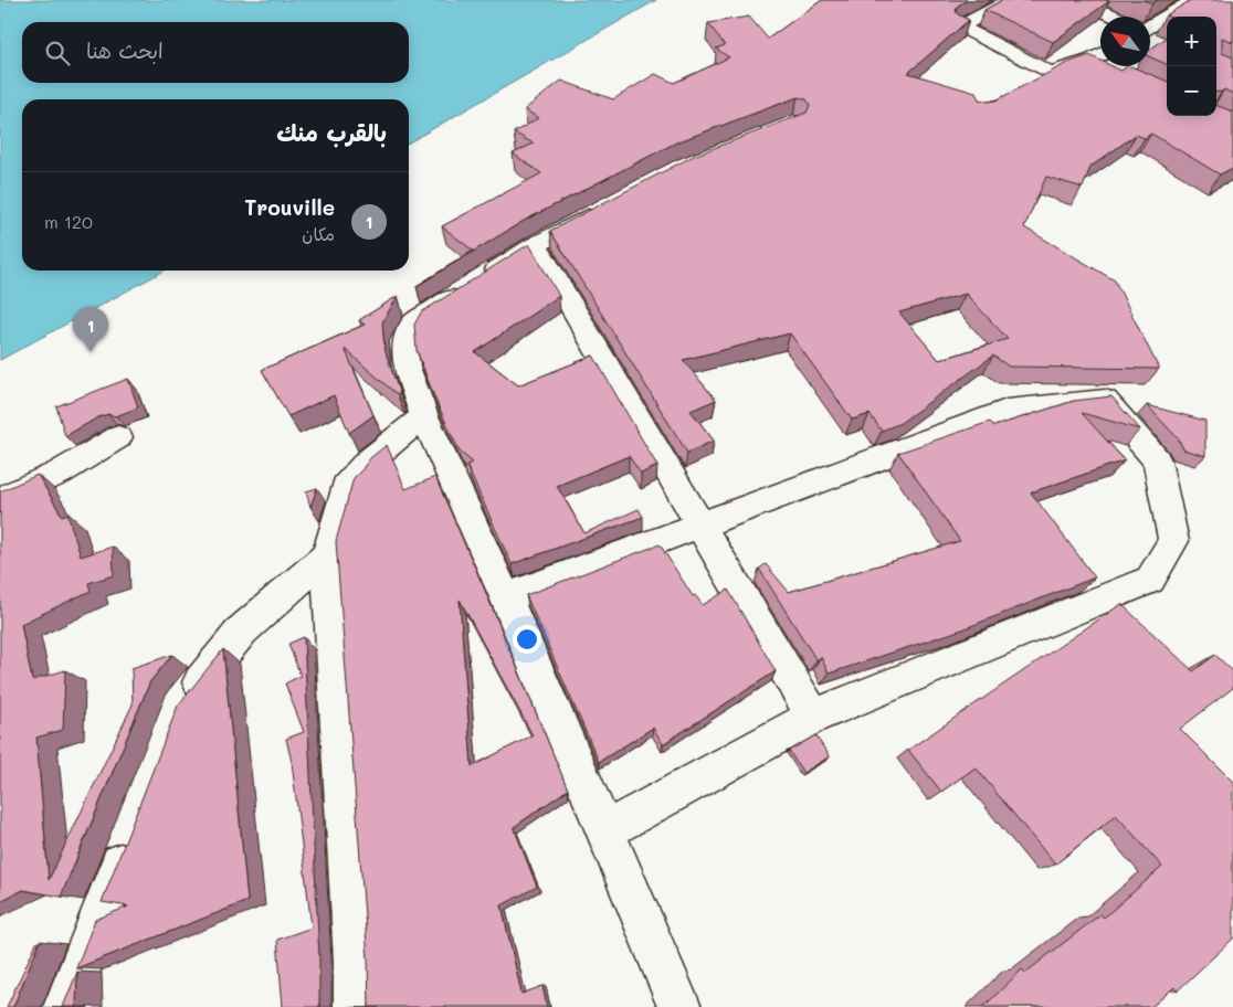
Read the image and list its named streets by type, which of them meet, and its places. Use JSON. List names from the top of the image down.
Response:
{
  "north": "top left",
  "page": {
    "map_buttons": ["+", "−"],
    "search": "ابحث هنا",
    "heading": "بالقرب منك",
    "list": [
      {
        "mark": "1",
        "name": "Trouville",
        "note": "مكان",
        "value": "120 m"
      }
    ],
    "pins": "1"
  }
}
